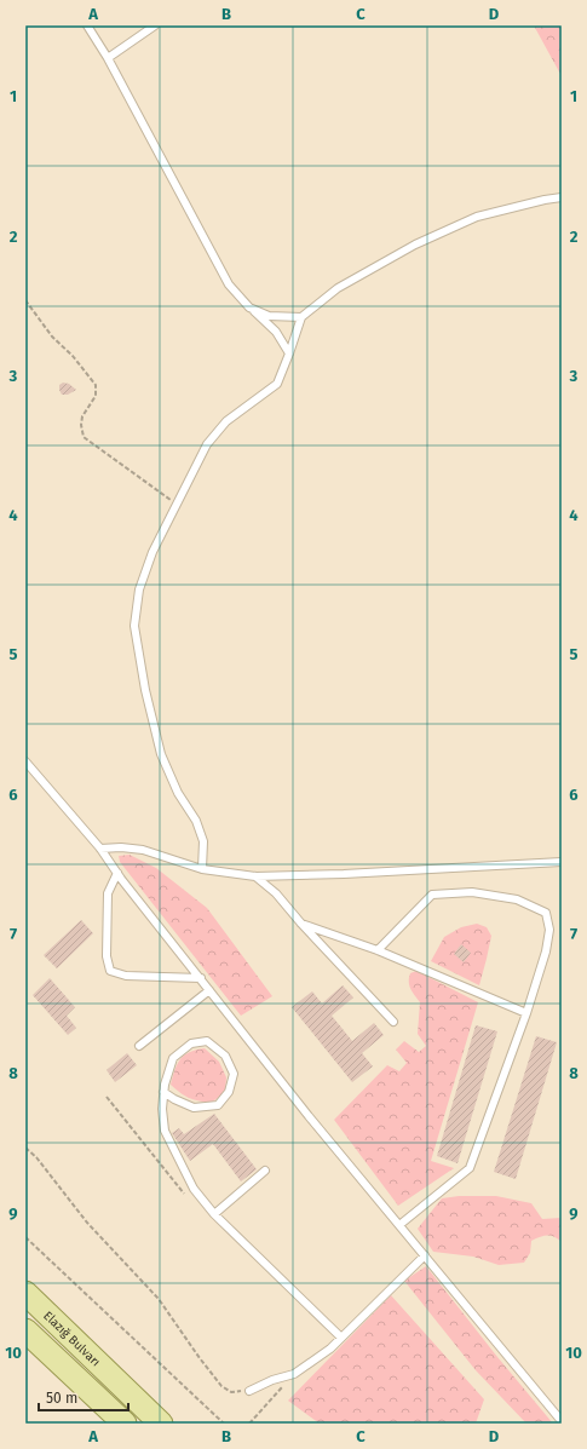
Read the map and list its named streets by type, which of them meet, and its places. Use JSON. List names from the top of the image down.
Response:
{
  "streets": {
    "main road": ["Elazığ Bulvarı"]
  },
  "scale_bar": "50 m",
  "grid": {
    "columns": [
      "A",
      "B",
      "C",
      "D"
    ],
    "rows": [
      "1",
      "2",
      "3",
      "4",
      "5",
      "6",
      "7",
      "8",
      "9",
      "10"
    ]
  }
}
